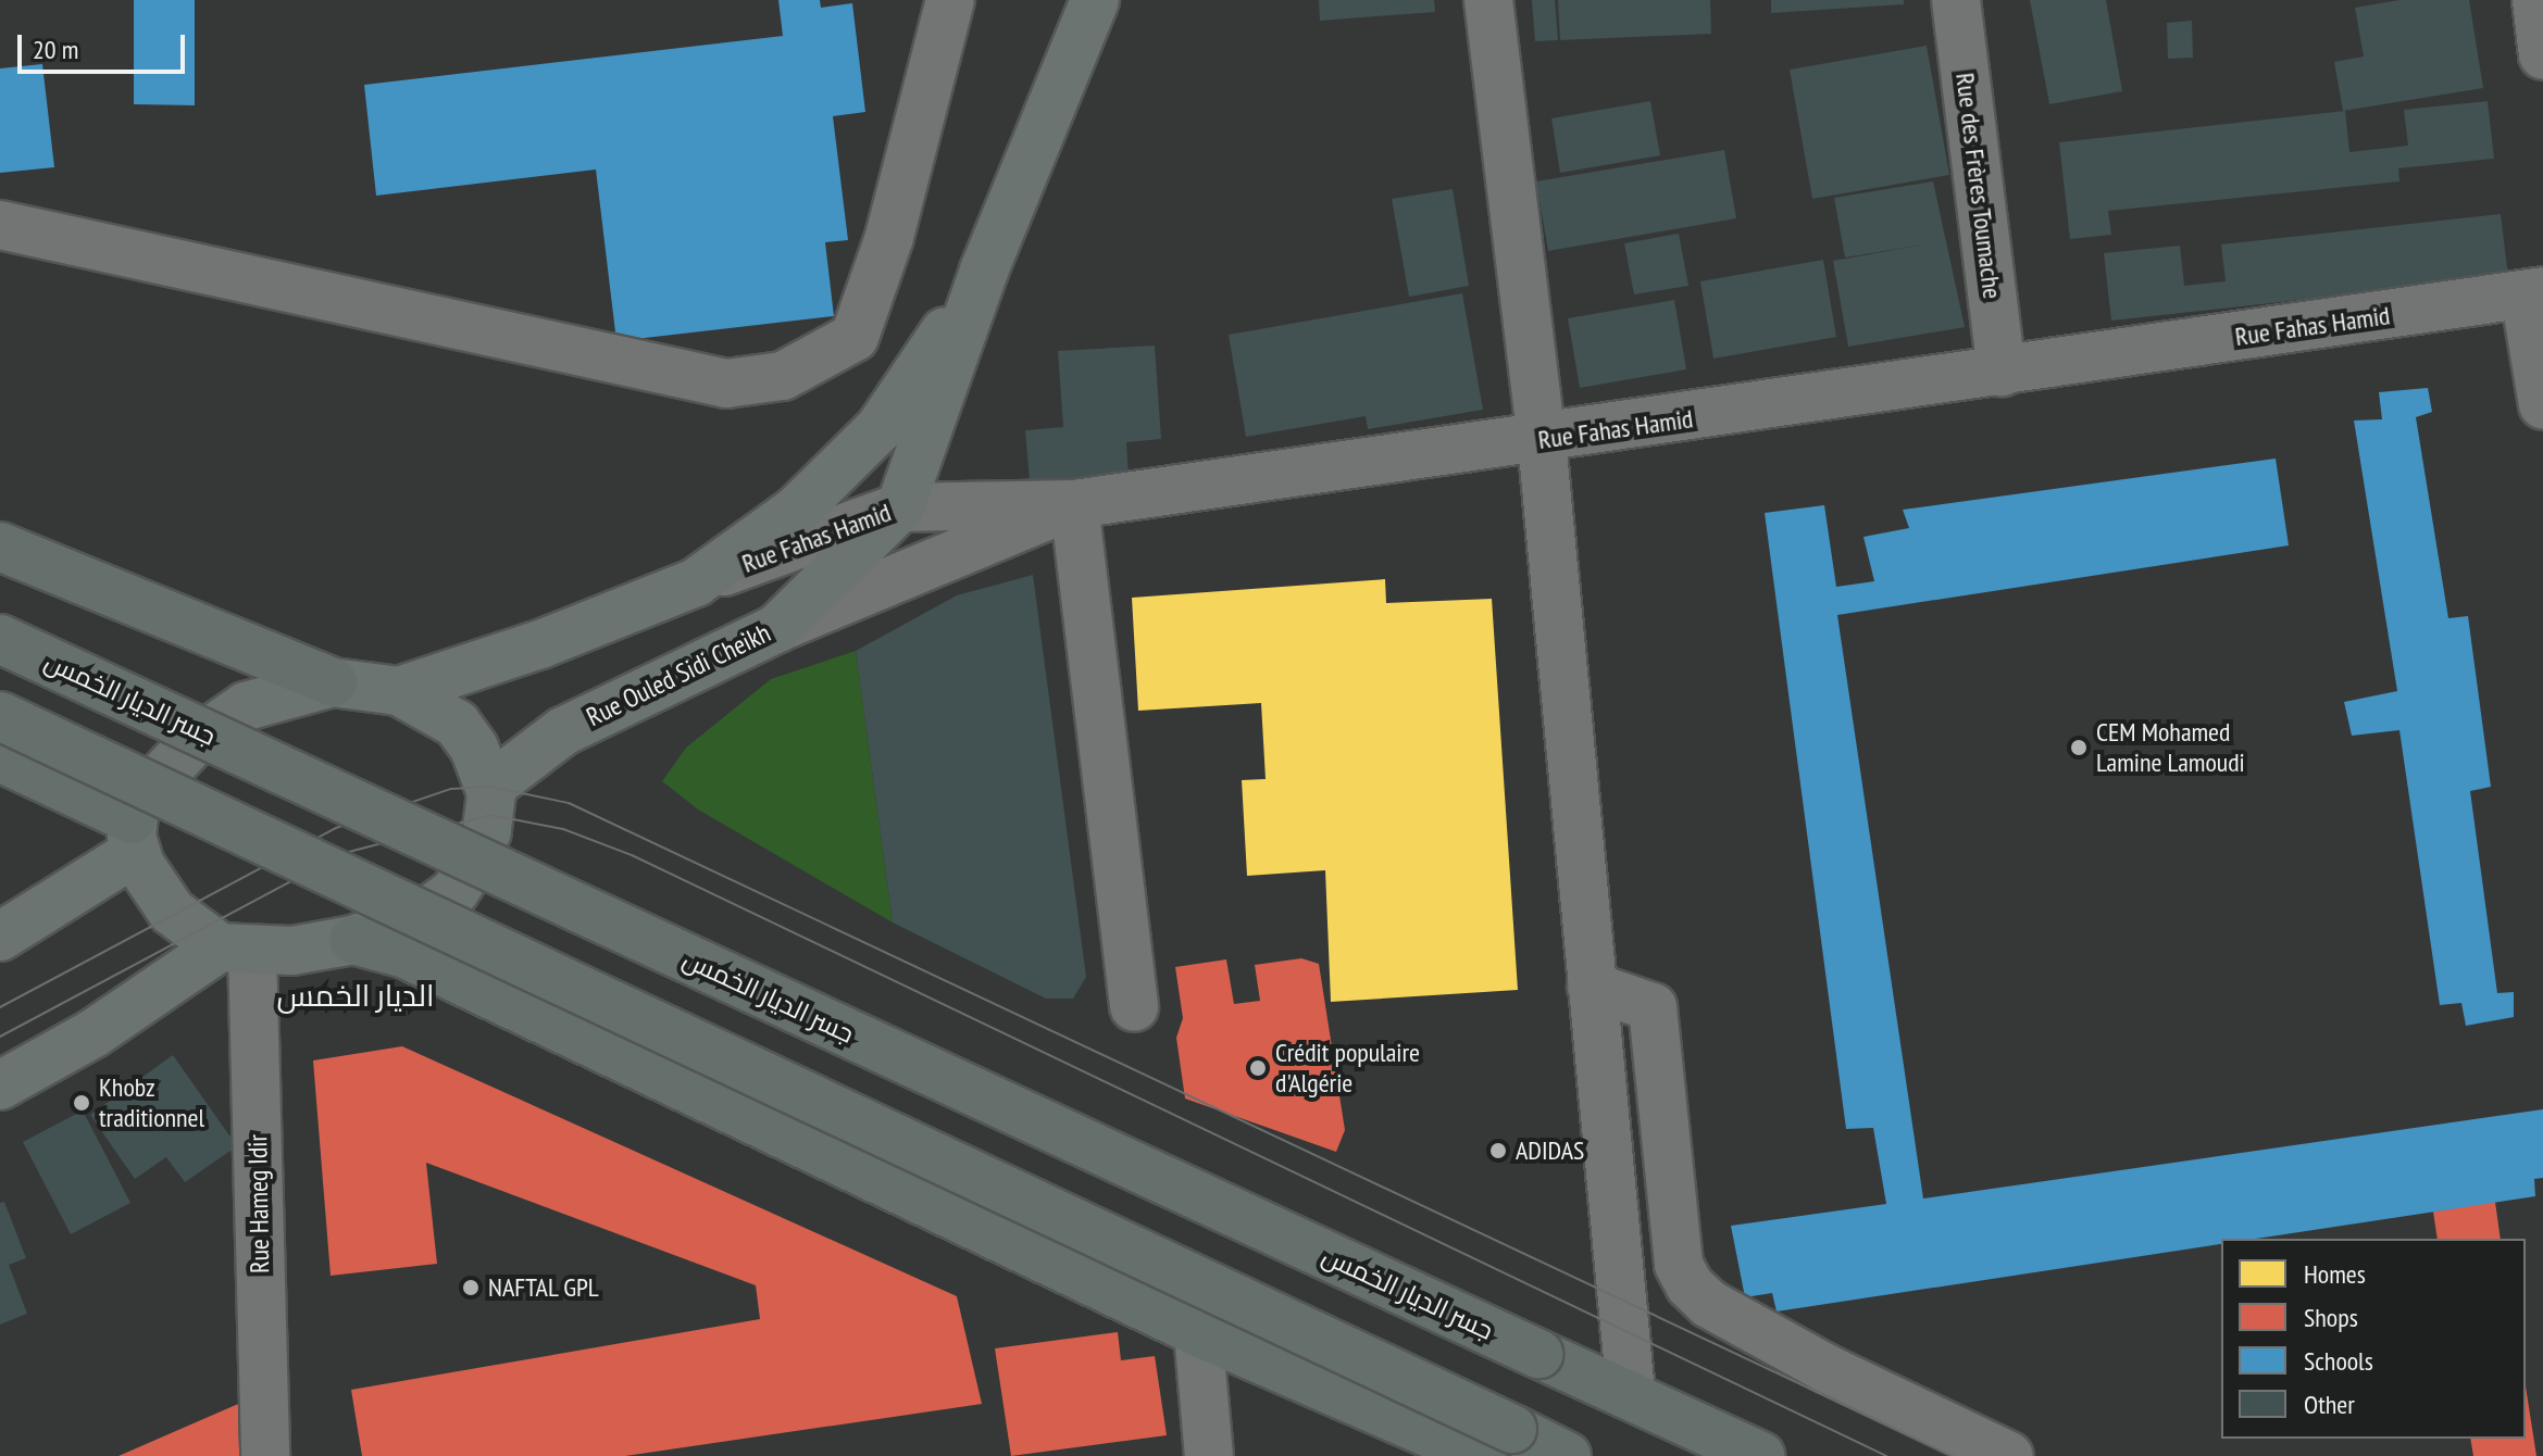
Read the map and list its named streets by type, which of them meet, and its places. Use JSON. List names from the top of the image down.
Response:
{
  "streets": {
    "highway": ["جسر الديار الخمس"],
    "main road": ["Rue Ouled Sidi Cheikh"],
    "street": ["Rue des Frères Toumache", "Rue Fahas Hamid", "Rue Hameg Idir"]
  },
  "crossings": [
    ["Rue des Frères Toumache", "Rue Fahas Hamid"],
    ["Rue Fahas Hamid", "Rue Ouled Sidi Cheikh"],
    ["Rue Ouled Sidi Cheikh", "Rue Hameg Idir"]
  ],
  "districts": ["الديار الخمس"],
  "places": [
    "CEM Mohamed Lamine Lamoudi",
    "Crédit populaire d'Algérie",
    "Khobz traditionnel",
    "ADIDAS",
    "NAFTAL GPL"
  ],
  "legend": [
    "Homes",
    "Shops",
    "Schools",
    "Other"
  ],
  "scale_bar": "20 m"
}
